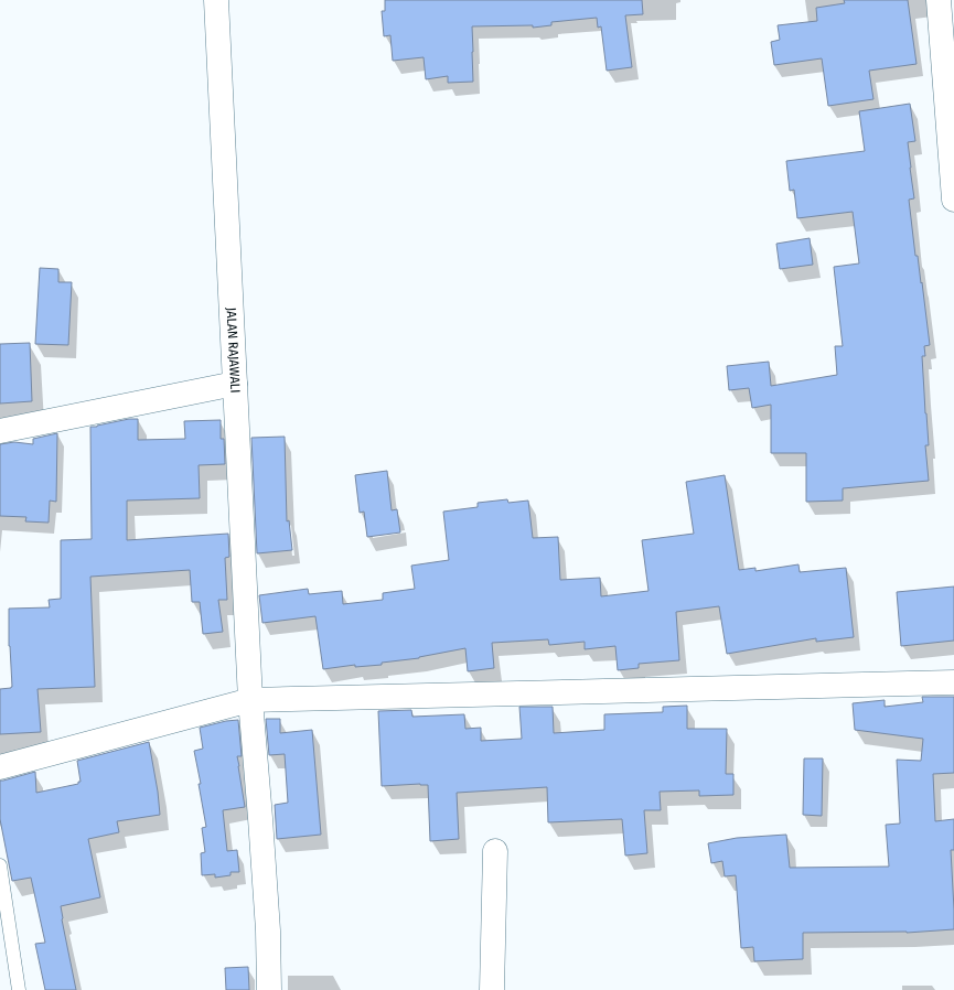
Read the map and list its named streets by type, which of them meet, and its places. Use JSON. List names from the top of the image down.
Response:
{
  "streets": {
    "street": ["JALAN RAJAWALI"]
  }
}
